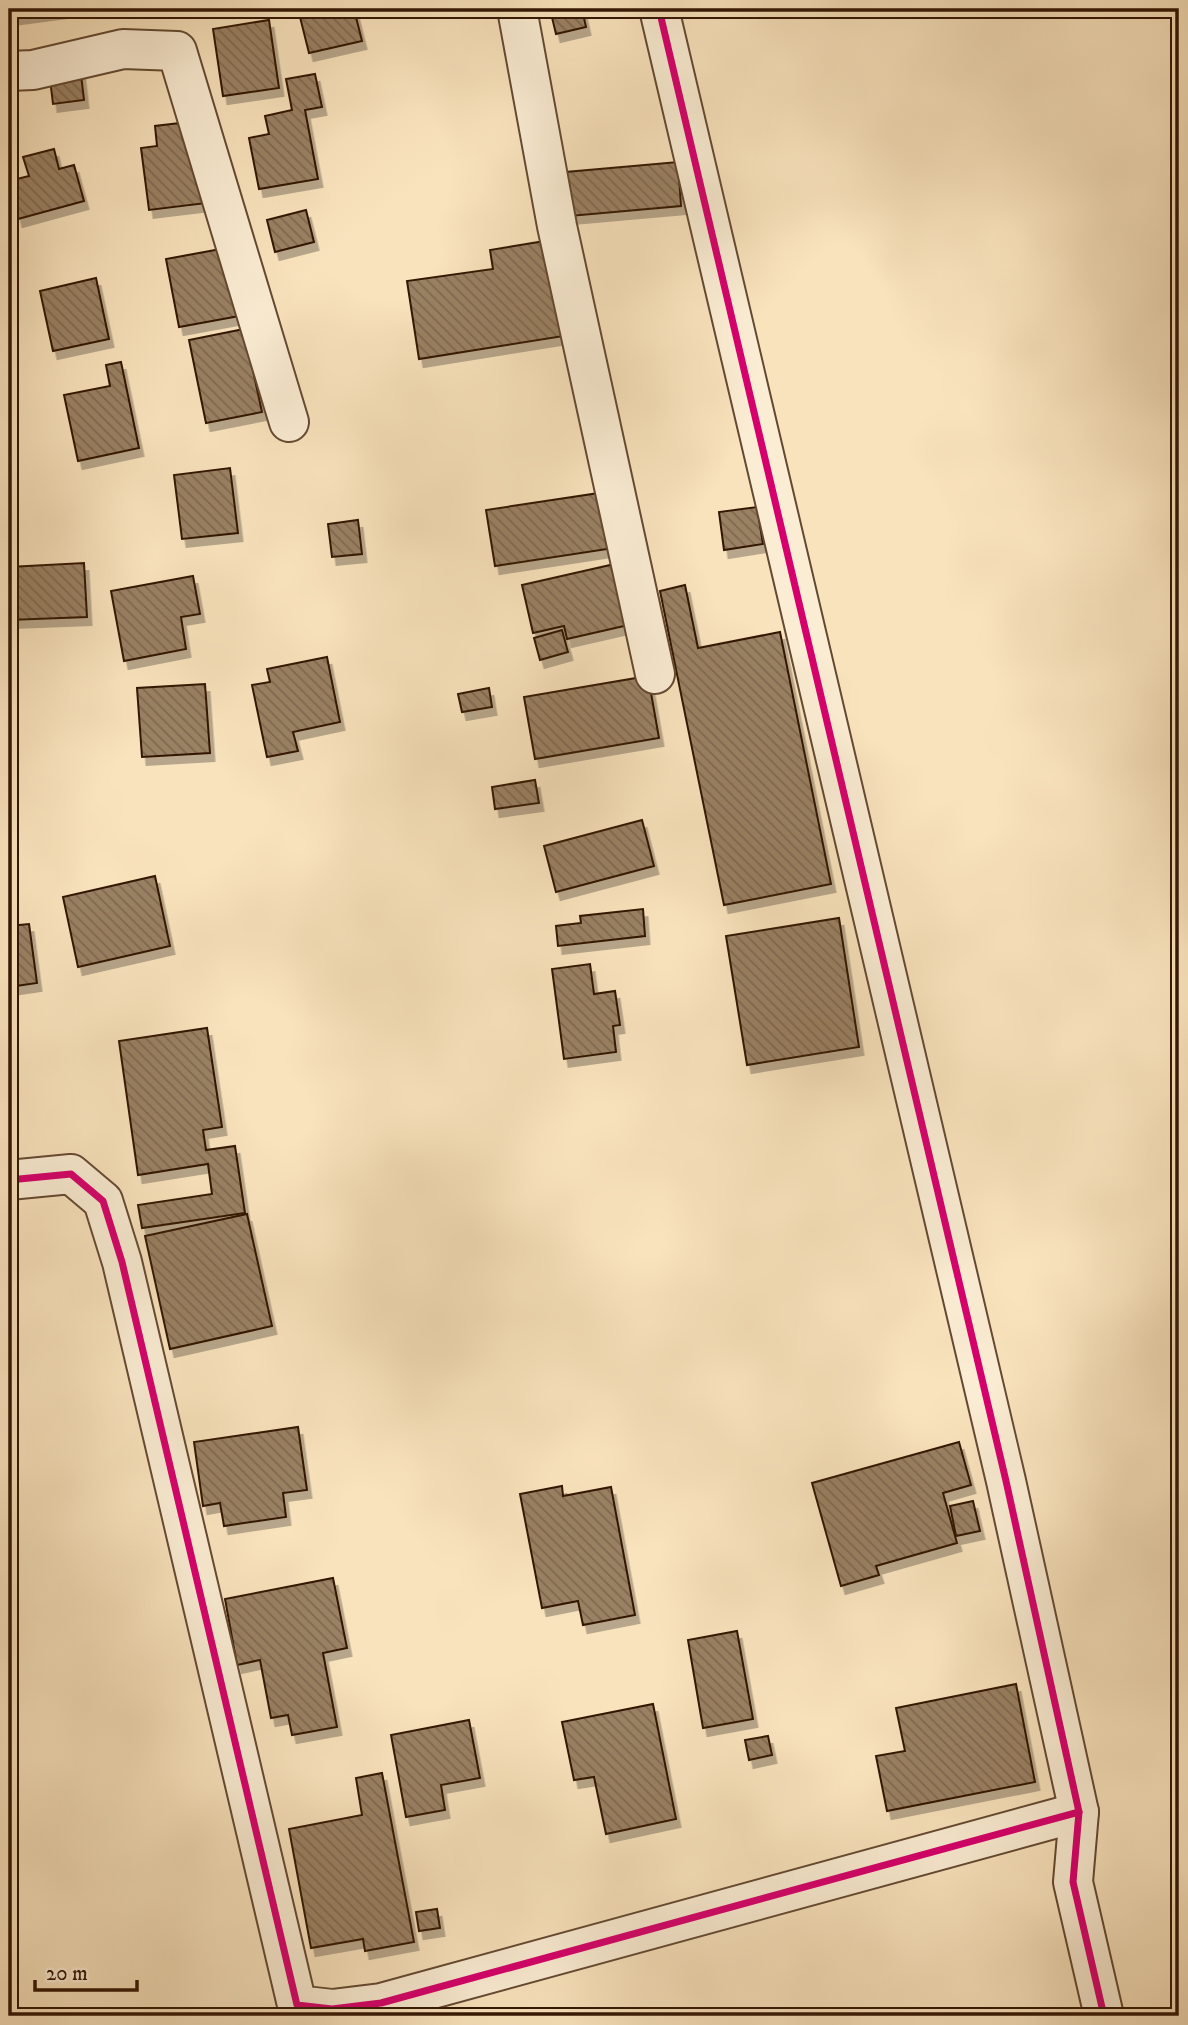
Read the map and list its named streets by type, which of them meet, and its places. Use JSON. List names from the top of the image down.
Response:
{
  "scale_bar": "20 m"
}
